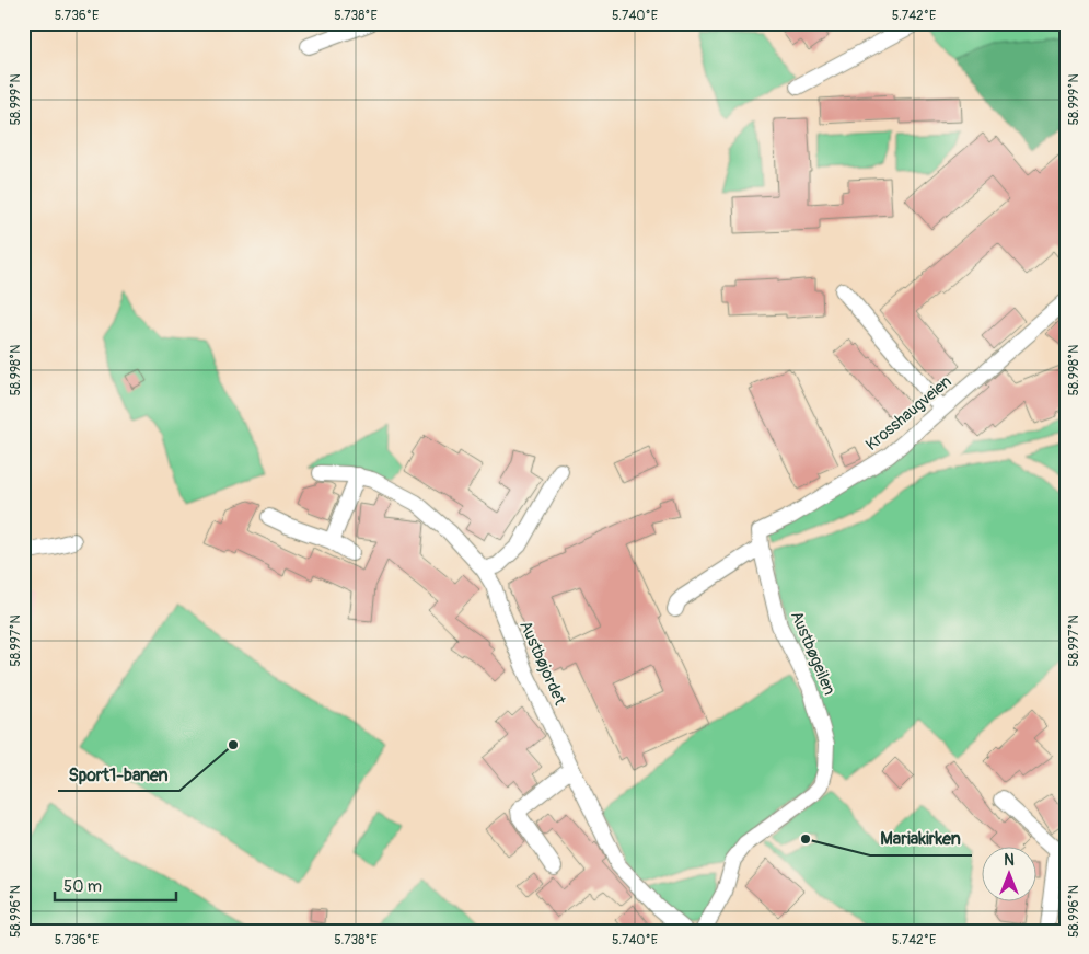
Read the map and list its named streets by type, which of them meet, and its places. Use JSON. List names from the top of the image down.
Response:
{
  "streets": {
    "street": ["Krosshaugveien", "Austbøgeilen", "Austbøjordet"]
  },
  "crossings": [
    ["Krosshaugveien", "Austbøgeilen"]
  ],
  "places": ["Sport1-banen", "Mariakirken"],
  "scale_bar": "50 m",
  "north": "top",
  "coordinates": [
    "5.736°E",
    "5.738°E",
    "5.740°E",
    "5.742°E",
    "58.999°N",
    "58.998°N",
    "58.997°N",
    "58.996°N"
  ]
}
